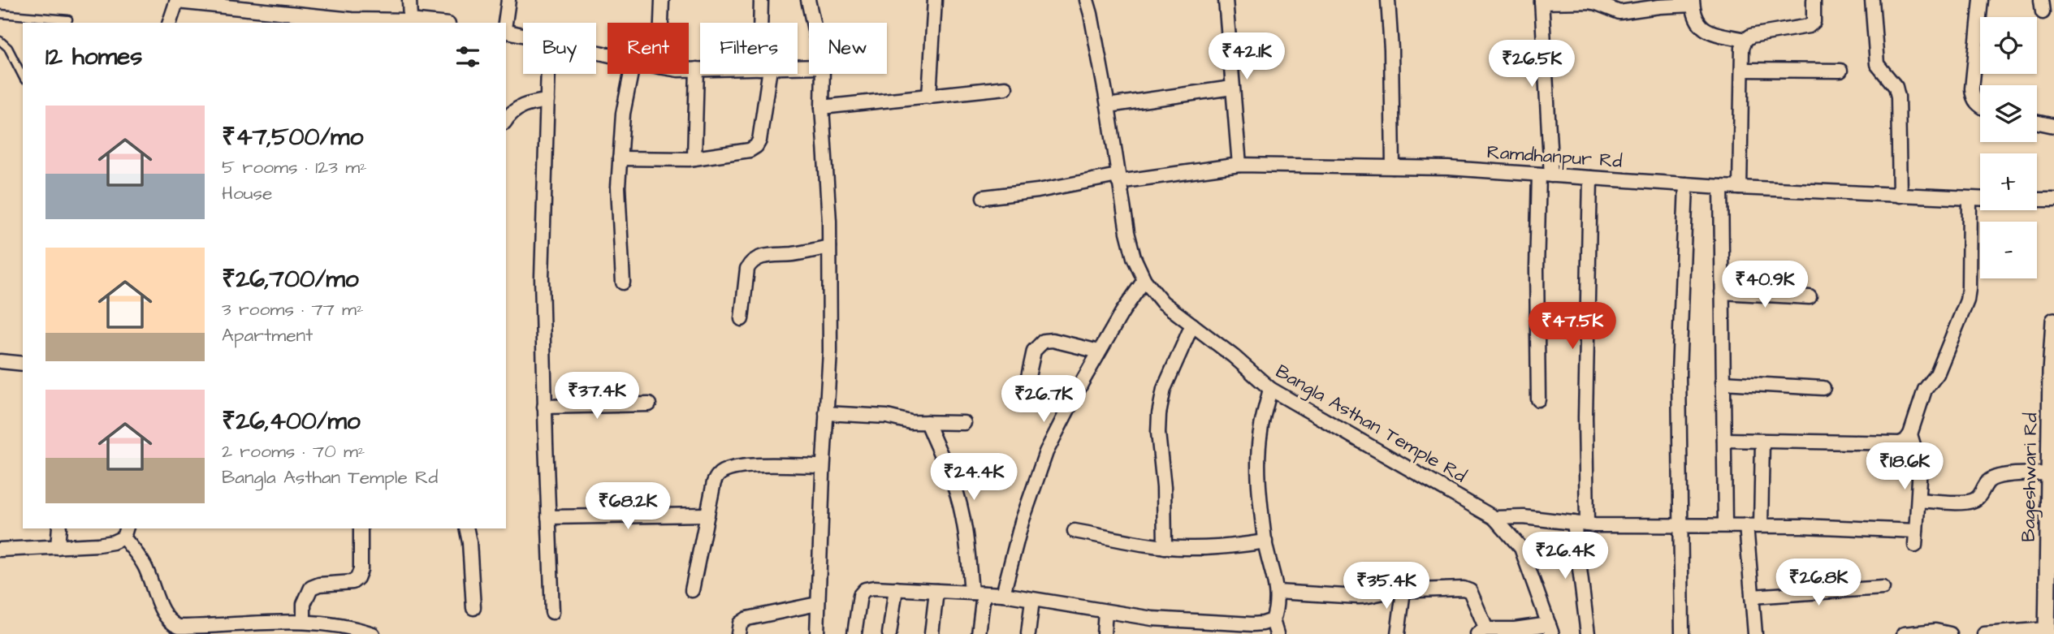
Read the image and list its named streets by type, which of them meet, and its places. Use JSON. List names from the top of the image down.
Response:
{
  "streets": {
    "street": ["Ramdhanpur Rd", "Bangla Asthan Temple Rd", "Bageshwari Rd"]
  },
  "crossings": [
    ["Ramdhanpur Rd", "Bangla Asthan Temple Rd"]
  ],
  "page": {
    "map_buttons": ["+", "−"],
    "chip": [
      "Buy",
      "Rent",
      "Filters",
      "New"
    ],
    "heading": "12 homes",
    "price": [
      "₹42.1K",
      "₹26.5K",
      "₹40.9K",
      "₹47.5K",
      "₹37.4K",
      "₹26.7K",
      "₹18.6K",
      "₹24.4K",
      "₹68.2K",
      "₹26.4K",
      "₹26.8K",
      "₹35.4K"
    ],
    "list": [
      {
        "name": "₹47,500/mo",
        "note": "5 rooms · 123 m² · House"
      },
      {
        "name": "₹26,700/mo",
        "note": "3 rooms · 77 m² · Apartment"
      },
      {
        "name": "₹26,400/mo",
        "note": "2 rooms · 70 m² · Bangla Asthan Temple Rd"
      }
    ]
  }
}
